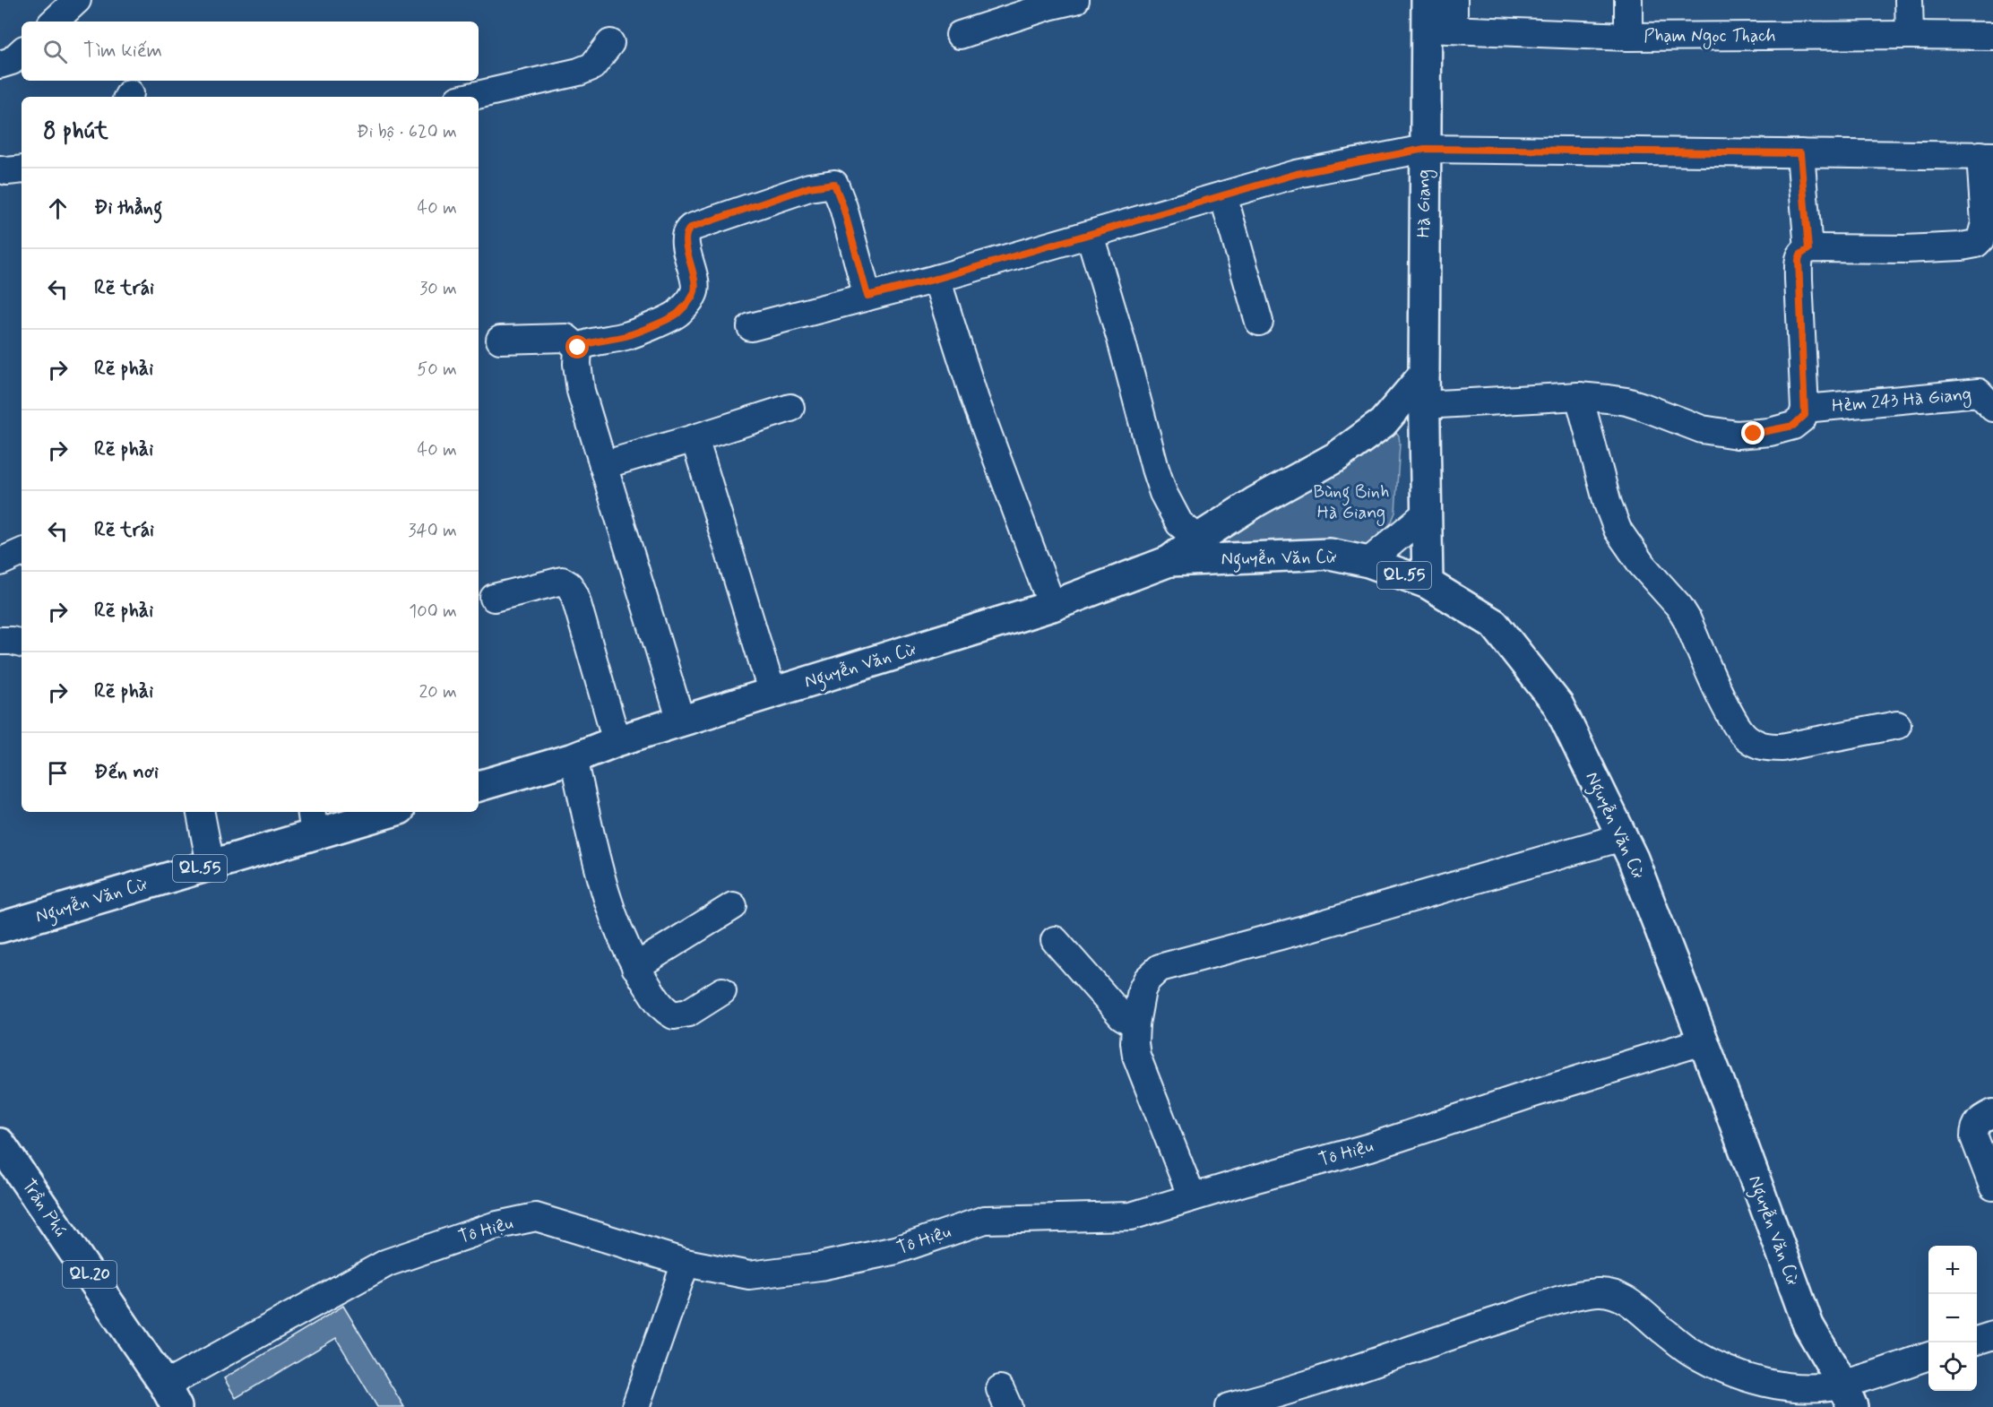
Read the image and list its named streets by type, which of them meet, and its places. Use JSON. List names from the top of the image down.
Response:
{
  "streets": {
    "highway": [
      "Hà Giang",
      "Nguyễn Văn Cừ",
      "QL.55",
      "Trần Phú",
      "QL.20"
    ],
    "street": ["Phạm Ngọc Thạch", "Hẻm 243 Hà Giang", "Tô Hiệu"]
  },
  "crossings": [
    ["Phạm Ngọc Thạch", "Hà Giang"],
    ["Hà Giang", "Nguyễn Văn Cừ"],
    ["Nguyễn Văn Cừ", "Tô Hiệu"],
    ["Tô Hiệu", "Trần Phú"]
  ],
  "parks": ["Bùng Binh Hà Giang"],
  "page": {
    "search": "Tìm kiếm",
    "heading": ["8 phút", "Đi bộ · 620 m"],
    "list": [
      ["Đi thẳng", "40 m"],
      ["Rẽ trái", "30 m"],
      ["Rẽ phải", "50 m"],
      ["Rẽ phải", "40 m"],
      ["Rẽ trái", "340 m"],
      ["Rẽ phải", "100 m"],
      ["Rẽ phải", "20 m"],
      "Đến nơi"
    ],
    "map_buttons": ["+", "−"]
  }
}
